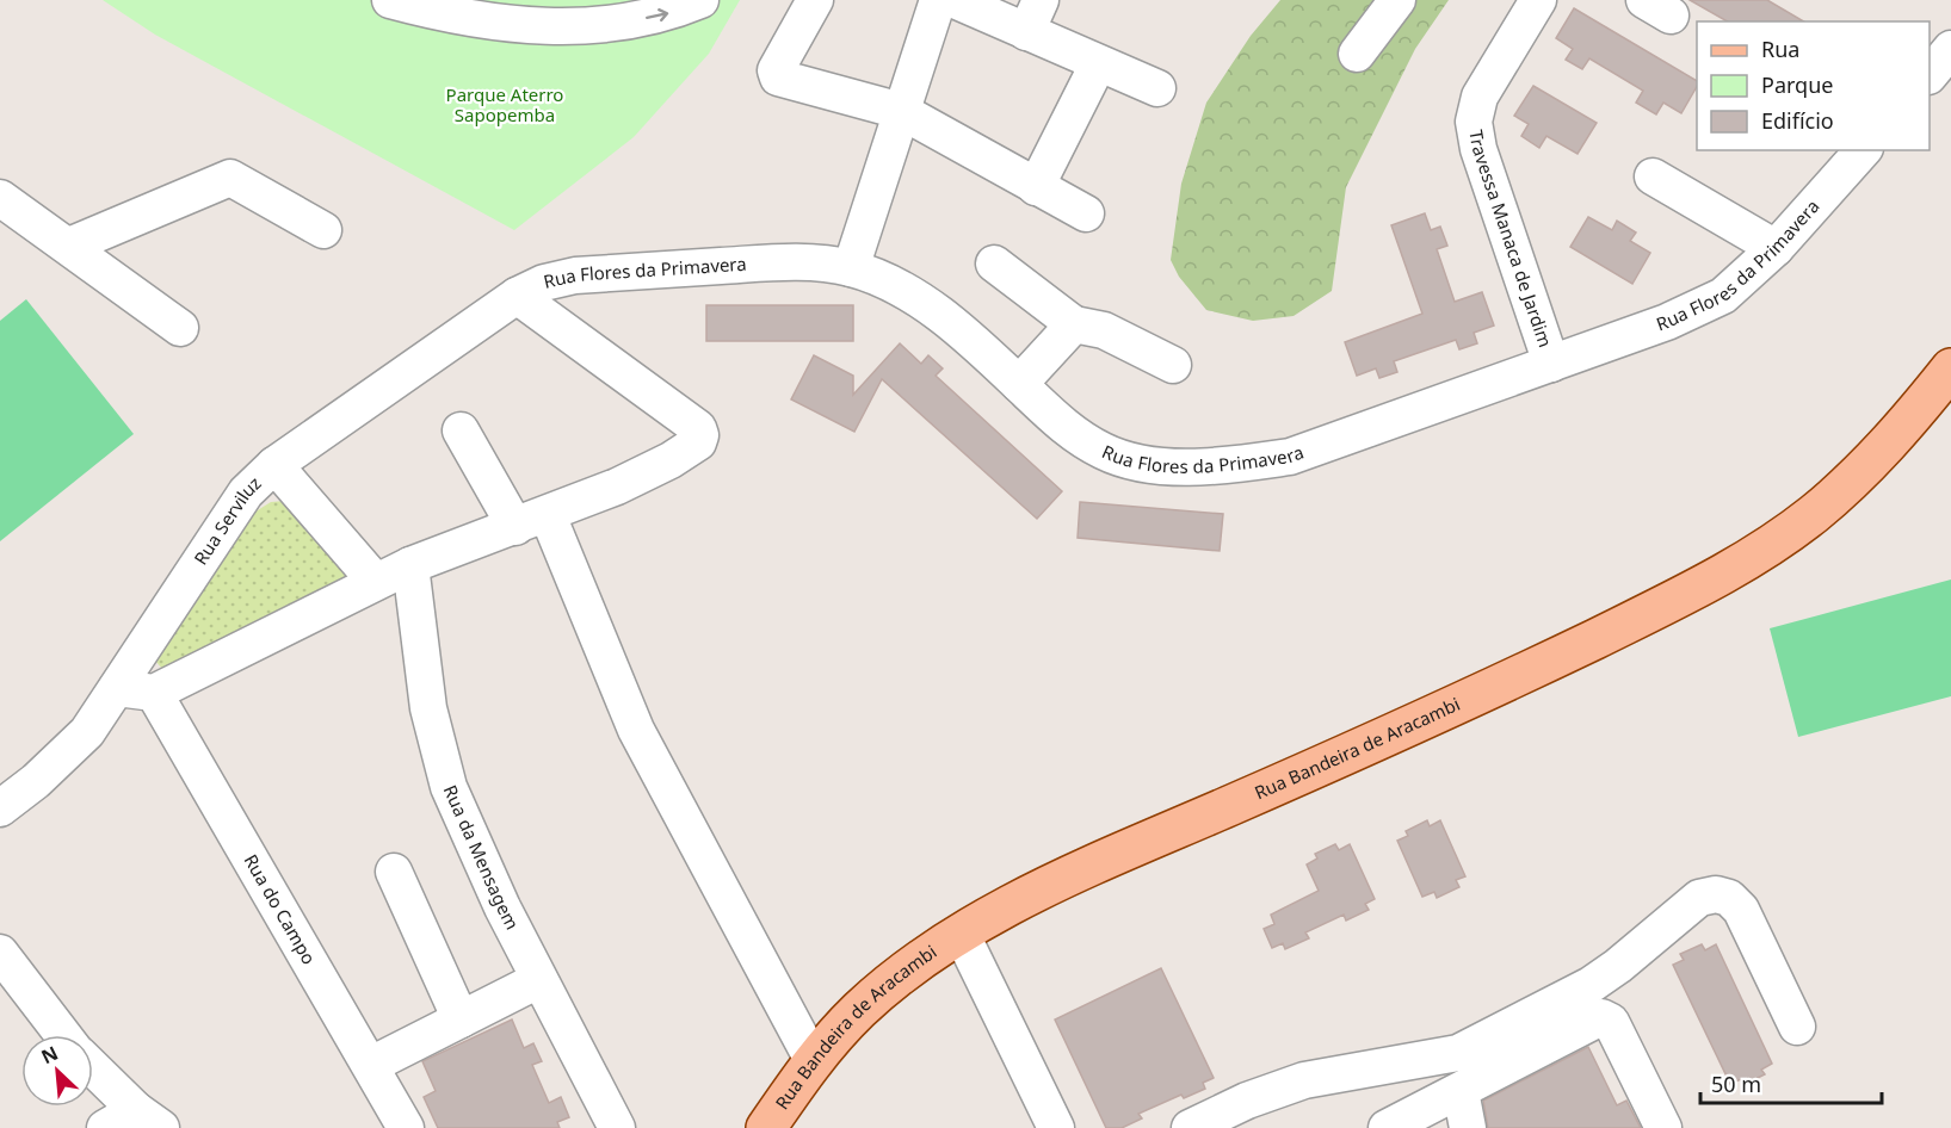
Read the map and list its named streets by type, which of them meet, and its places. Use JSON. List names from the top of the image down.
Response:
{
  "streets": {
    "main road": ["Rua Bandeira de Aracambi"],
    "street": [
      "Travessa Manaca de Jardim",
      "Rua Flores da Primavera",
      "Rua Serviluz",
      "Rua da Mensagem",
      "Rua do Campo"
    ]
  },
  "crossings": [
    ["Travessa Manaca de Jardim", "Rua Flores da Primavera"],
    ["Rua Flores da Primavera", "Rua Serviluz"]
  ],
  "parks": ["Parque Aterro Sapopemba"],
  "legend": ["Rua", "Parque", "Edifício"],
  "scale_bar": "50 m",
  "north": "top left"
}
